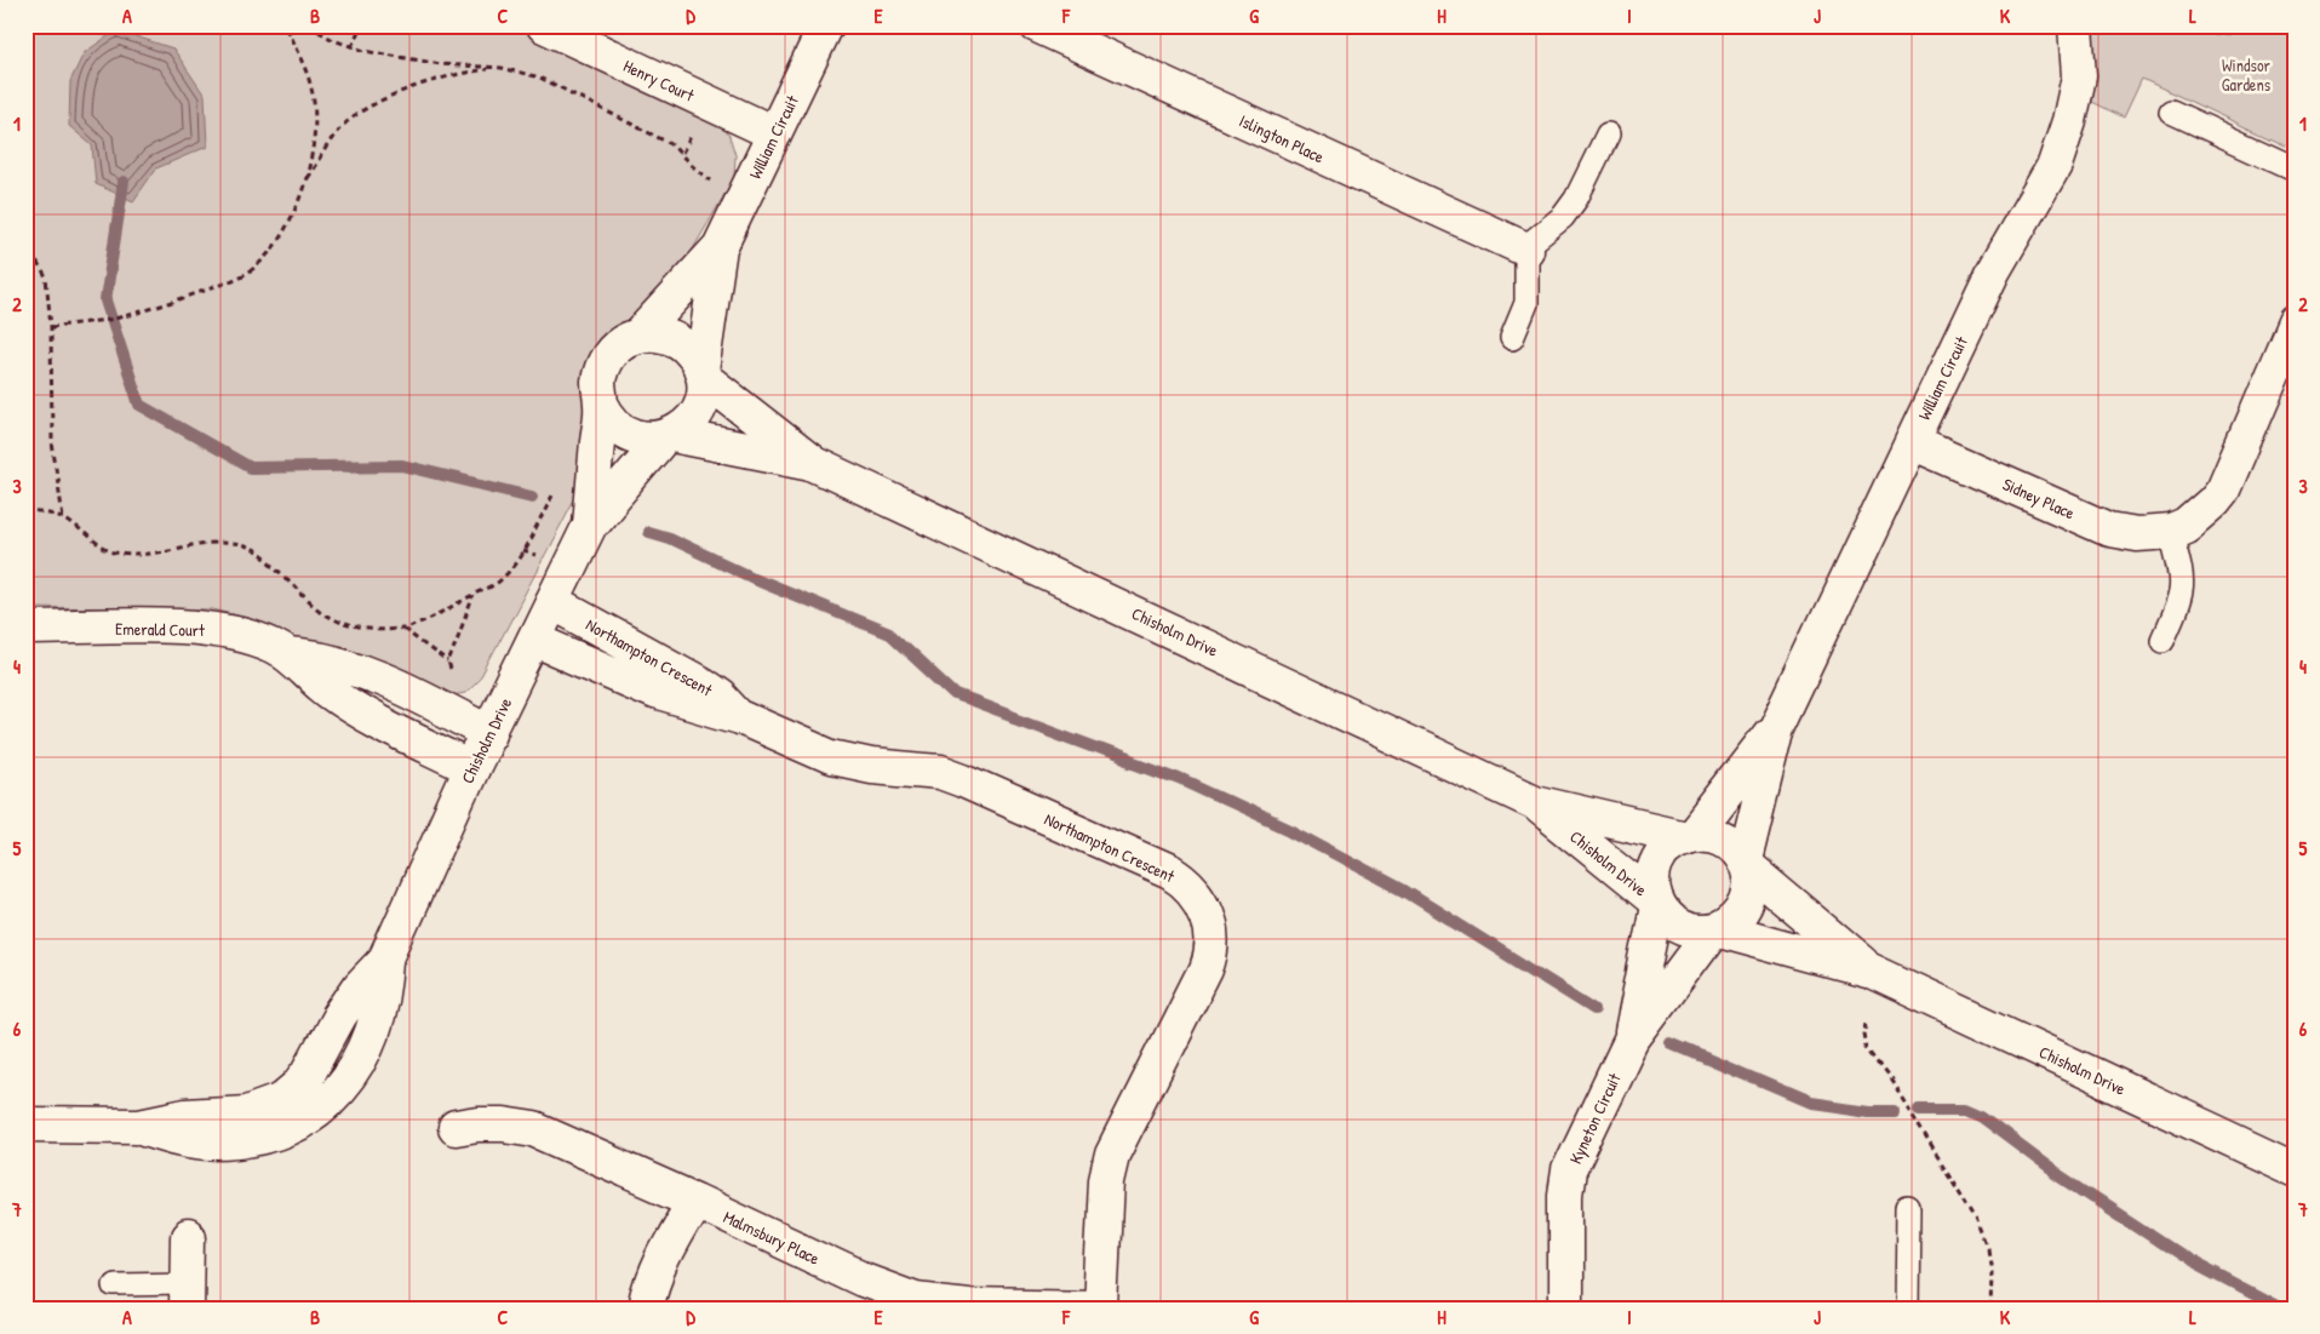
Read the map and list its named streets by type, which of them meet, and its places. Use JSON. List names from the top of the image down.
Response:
{
  "streets": {
    "street": [
      "Henry Court",
      "William Circuit",
      "Islington Place",
      "Sidney Place",
      "Emerald Court",
      "Chisholm Drive",
      "Northampton Crescent",
      "Kyneton Circuit",
      "Malmsbury Place"
    ]
  },
  "crossings": [
    ["Henry Court", "William Circuit"],
    ["William Circuit", "Sidney Place"],
    ["William Circuit", "Chisholm Drive"],
    ["William Circuit", "Kyneton Circuit"],
    ["Emerald Court", "Chisholm Drive"],
    ["Chisholm Drive", "Northampton Crescent"],
    ["Chisholm Drive", "Kyneton Circuit"],
    ["Northampton Crescent", "Malmsbury Place"]
  ],
  "parks": ["Windsor Gardens"],
  "grid": {
    "columns": [
      "A",
      "B",
      "C",
      "D",
      "E",
      "F",
      "G",
      "H",
      "I",
      "J",
      "K",
      "L"
    ],
    "rows": [
      "1",
      "2",
      "3",
      "4",
      "5",
      "6",
      "7"
    ]
  }
}
